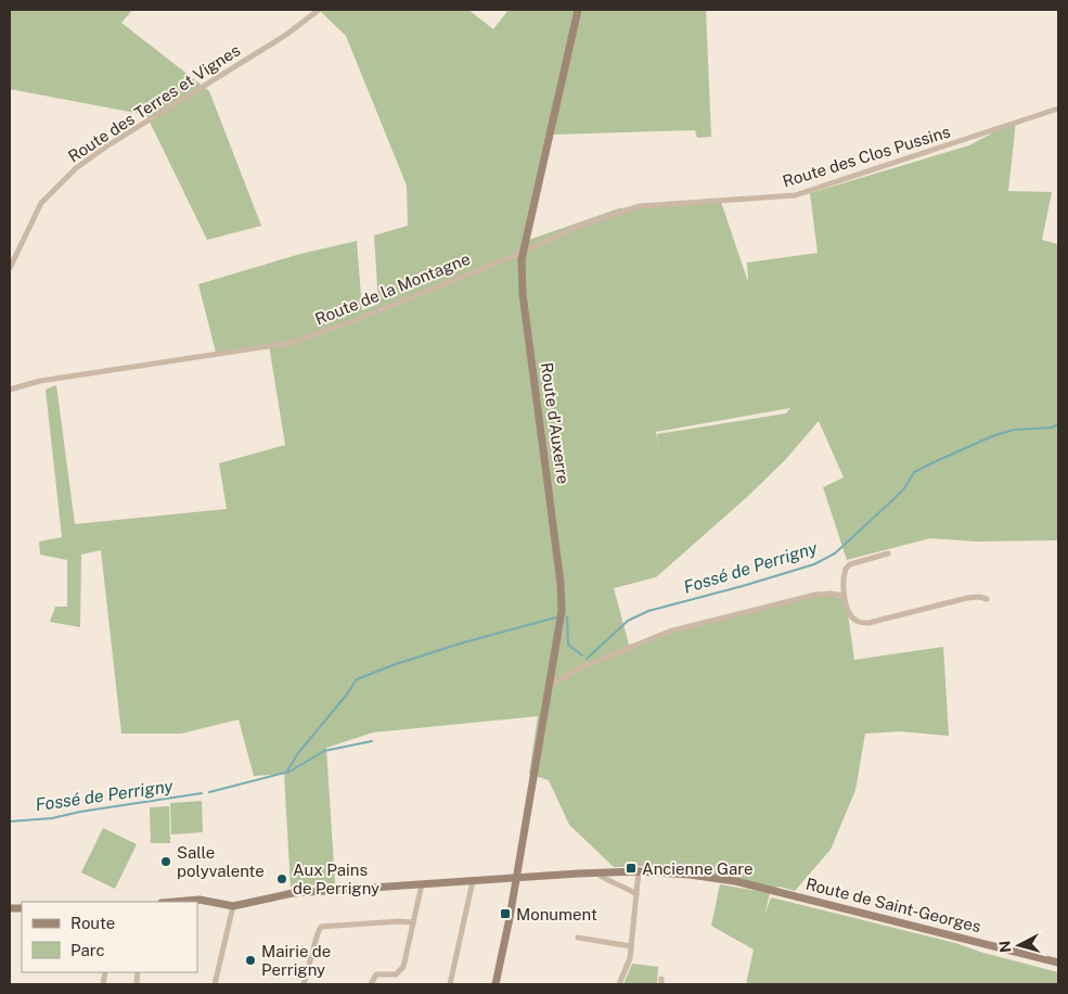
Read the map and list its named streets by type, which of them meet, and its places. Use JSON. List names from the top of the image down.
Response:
{
  "streets": {
    "street": [
      "Route des Terres et Vignes",
      "Route des Clos Pussins",
      "Route de la Montagne",
      "Route d'Auxerre",
      "Route de Saint-Georges"
    ]
  },
  "crossings": [
    ["Route des Clos Pussins", "Route de la Montagne"],
    ["Route des Clos Pussins", "Route d'Auxerre"],
    ["Route de la Montagne", "Route d'Auxerre"],
    ["Route d'Auxerre", "Route de Saint-Georges"]
  ],
  "water": ["Fossé de Perrigny"],
  "places": {
    "other": ["Salle polyvalente", "Aux Pains de Perrigny", "Mairie de Perrigny"],
    "transit": ["Ancienne Gare", "Monument"]
  },
  "legend": ["Route", "Parc"],
  "north": "left"
}
